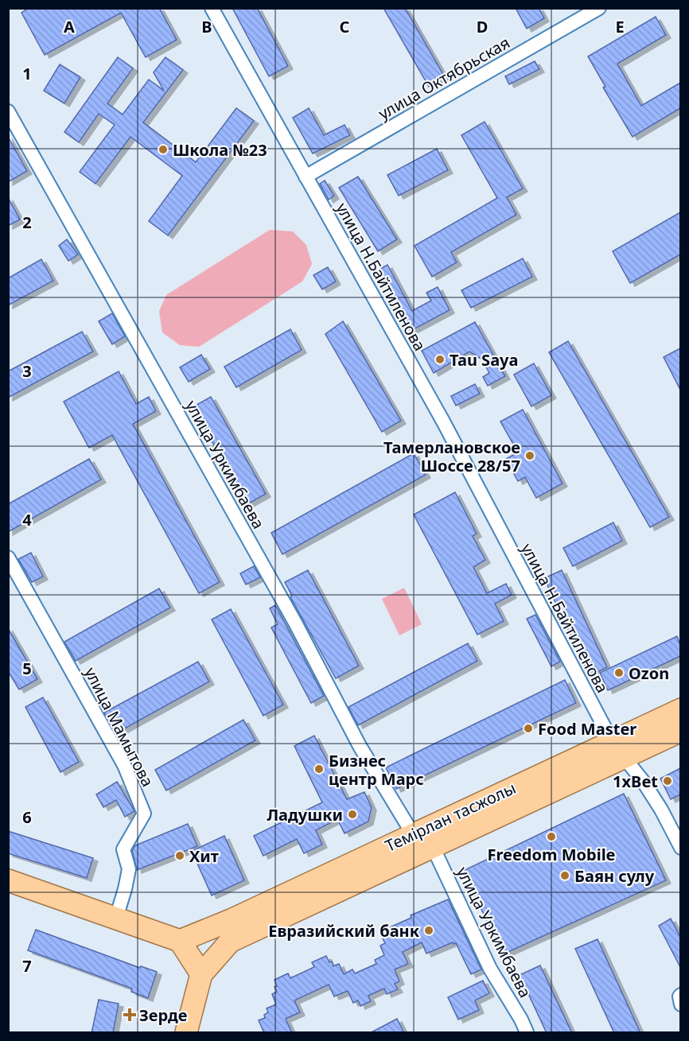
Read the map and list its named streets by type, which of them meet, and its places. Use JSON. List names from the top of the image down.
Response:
{
  "streets": {
    "main road": ["Темірлан тасжолы"],
    "street": [
      "улица Октябрьская",
      "улица Н.Байтиленова",
      "улица Уркимбаева",
      "улица Мамытова"
    ]
  },
  "crossings": [
    ["улица Октябрьская", "улица Н.Байтиленова"],
    ["улица Н.Байтиленова", "Темірлан тасжолы"],
    ["улица Уркимбаева", "Темірлан тасжолы"]
  ],
  "places": {
    "other": [
      "Школа №23",
      "Tau Saya",
      "Тамерлановское Шоссе 28/57",
      "Ozon",
      "Food Master",
      "Бизнес центр Марс",
      "1xBet",
      "Ладушки",
      "Freedom Mobile",
      "Хит",
      "Баян сулу",
      "Евразийский банк"
    ],
    "health": ["Зерде"]
  },
  "grid": {
    "columns": [
      "A",
      "B",
      "C",
      "D",
      "E"
    ],
    "rows": [
      "1",
      "2",
      "3",
      "4",
      "5",
      "6",
      "7"
    ]
  }
}
